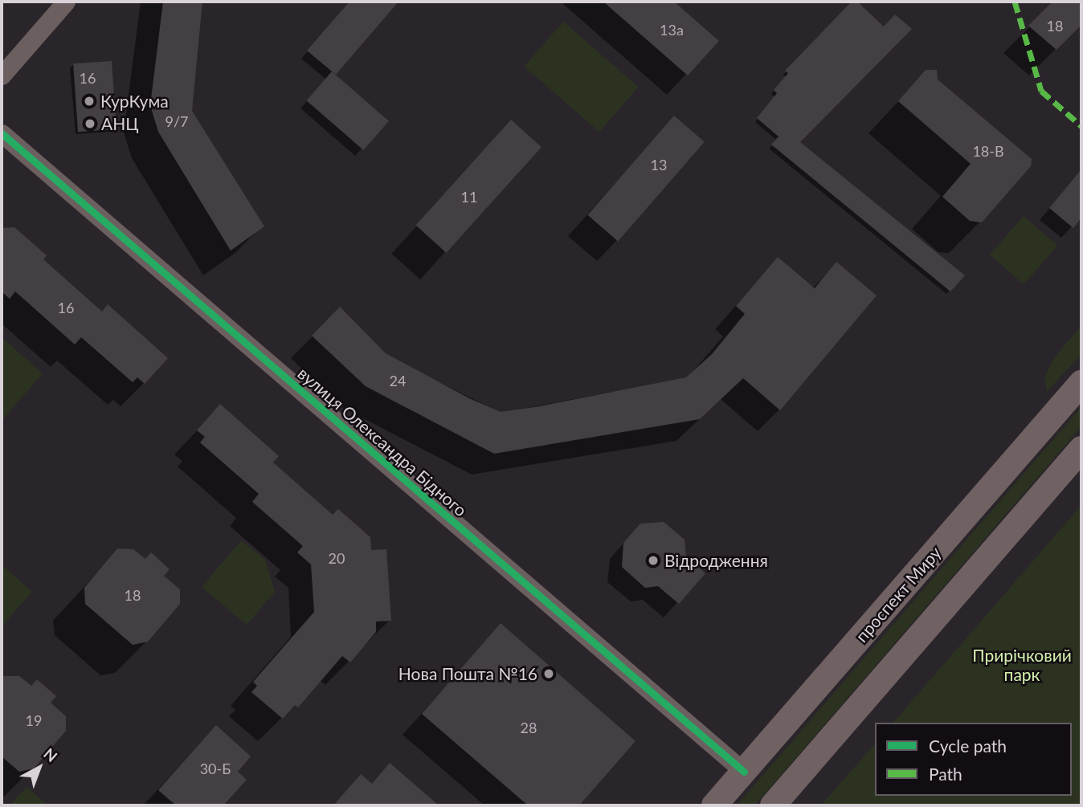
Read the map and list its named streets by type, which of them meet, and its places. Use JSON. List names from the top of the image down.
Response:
{
  "streets": {
    "main road": ["проспект Миру"],
    "street": ["вулиця Олександра Бідного"]
  },
  "crossings": [
    ["вулиця Олександра Бідного", "проспект Миру"]
  ],
  "parks": ["Прирічковий парк"],
  "places": [
    "КурКума",
    "АНЦ",
    "Відродження",
    "Нова Пошта №16"
  ],
  "house_numbers": [
    "18",
    "13а",
    "16",
    "9/7",
    "18-В",
    "13",
    "11",
    "16",
    "24",
    "20",
    "18",
    "19",
    "28",
    "30-Б"
  ],
  "legend": ["Cycle path", "Path"],
  "north": "top right"
}
